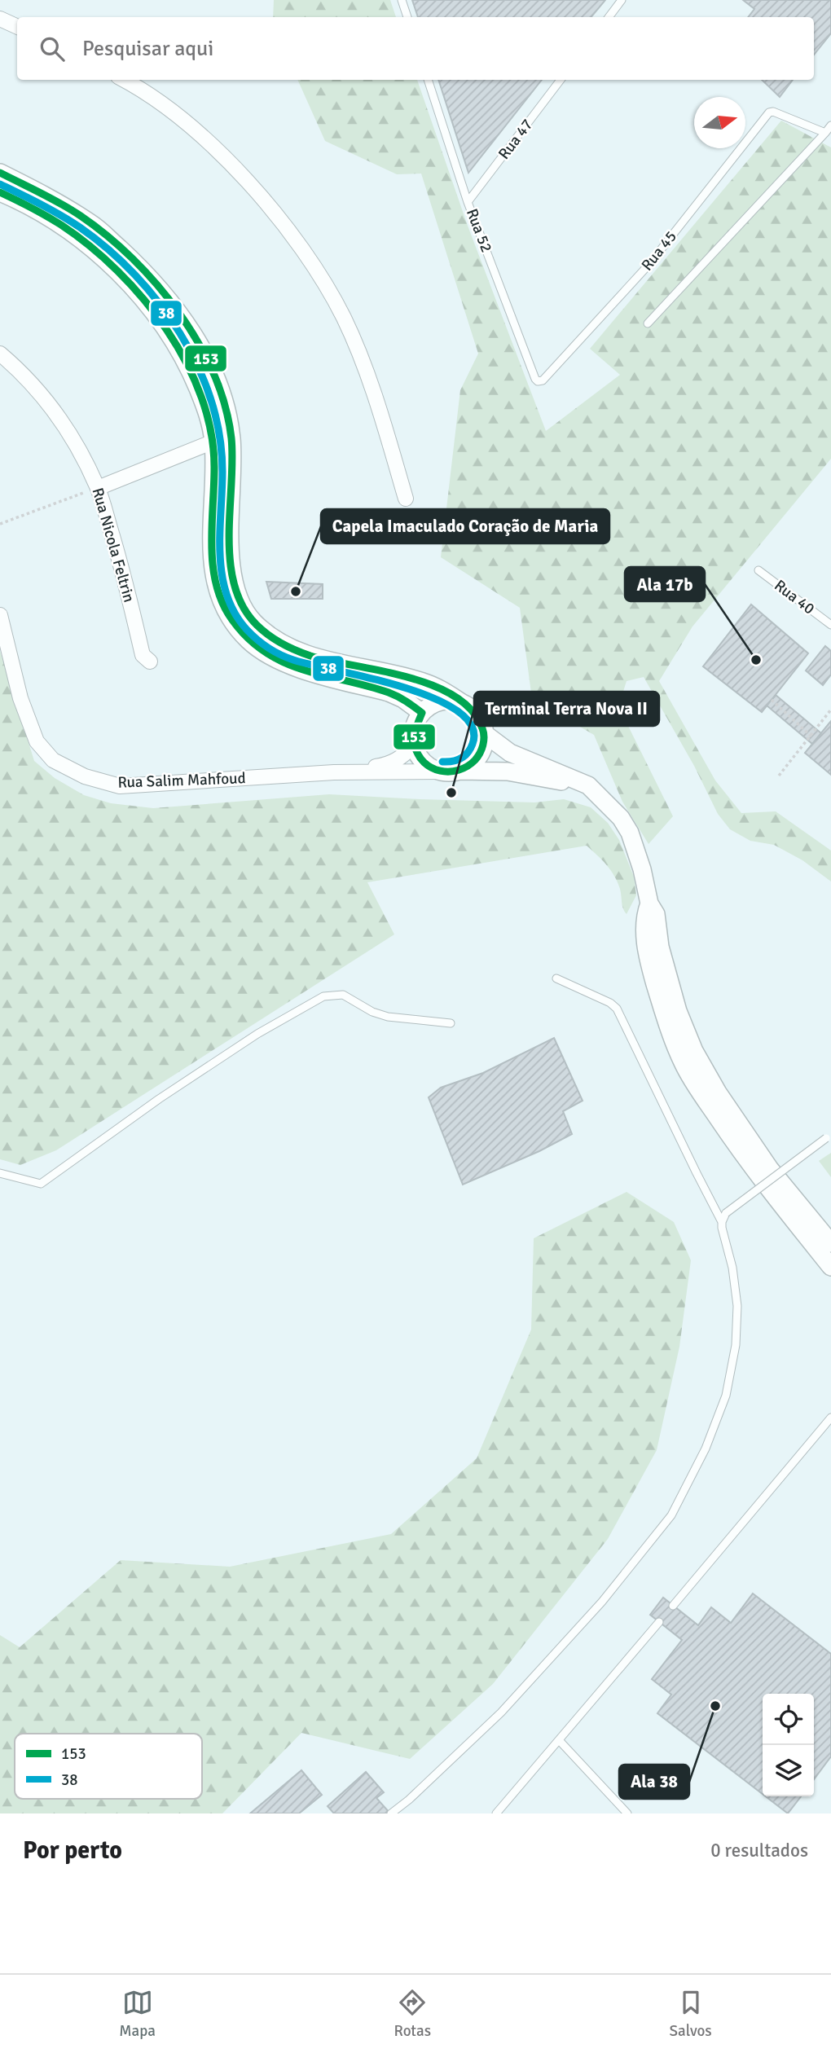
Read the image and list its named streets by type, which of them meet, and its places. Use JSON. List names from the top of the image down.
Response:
{
  "streets": {
    "street": ["Rua Nicola Feltrin", "Rua Salim Mahfoud"],
    "lane": [
      "Rua 47",
      "Rua 52",
      "Rua 45",
      "Rua 40"
    ]
  },
  "crossings": [
    ["Rua 47", "Rua 52"],
    ["Rua 52", "Rua 45"]
  ],
  "places": [
    "Capela Imaculado Coração de Maria",
    "Ala 17b",
    "Terminal Terra Nova II",
    "Ala 38"
  ],
  "lines": ["transit line 153", "transit line 38"],
  "legend": ["153", "38"],
  "north": "right",
  "page": {
    "search": "Pesquisar aqui",
    "heading": ["Por perto", "0 resultados"],
    "nav": ["Mapa", "Rotas", "Salvos"]
  }
}
